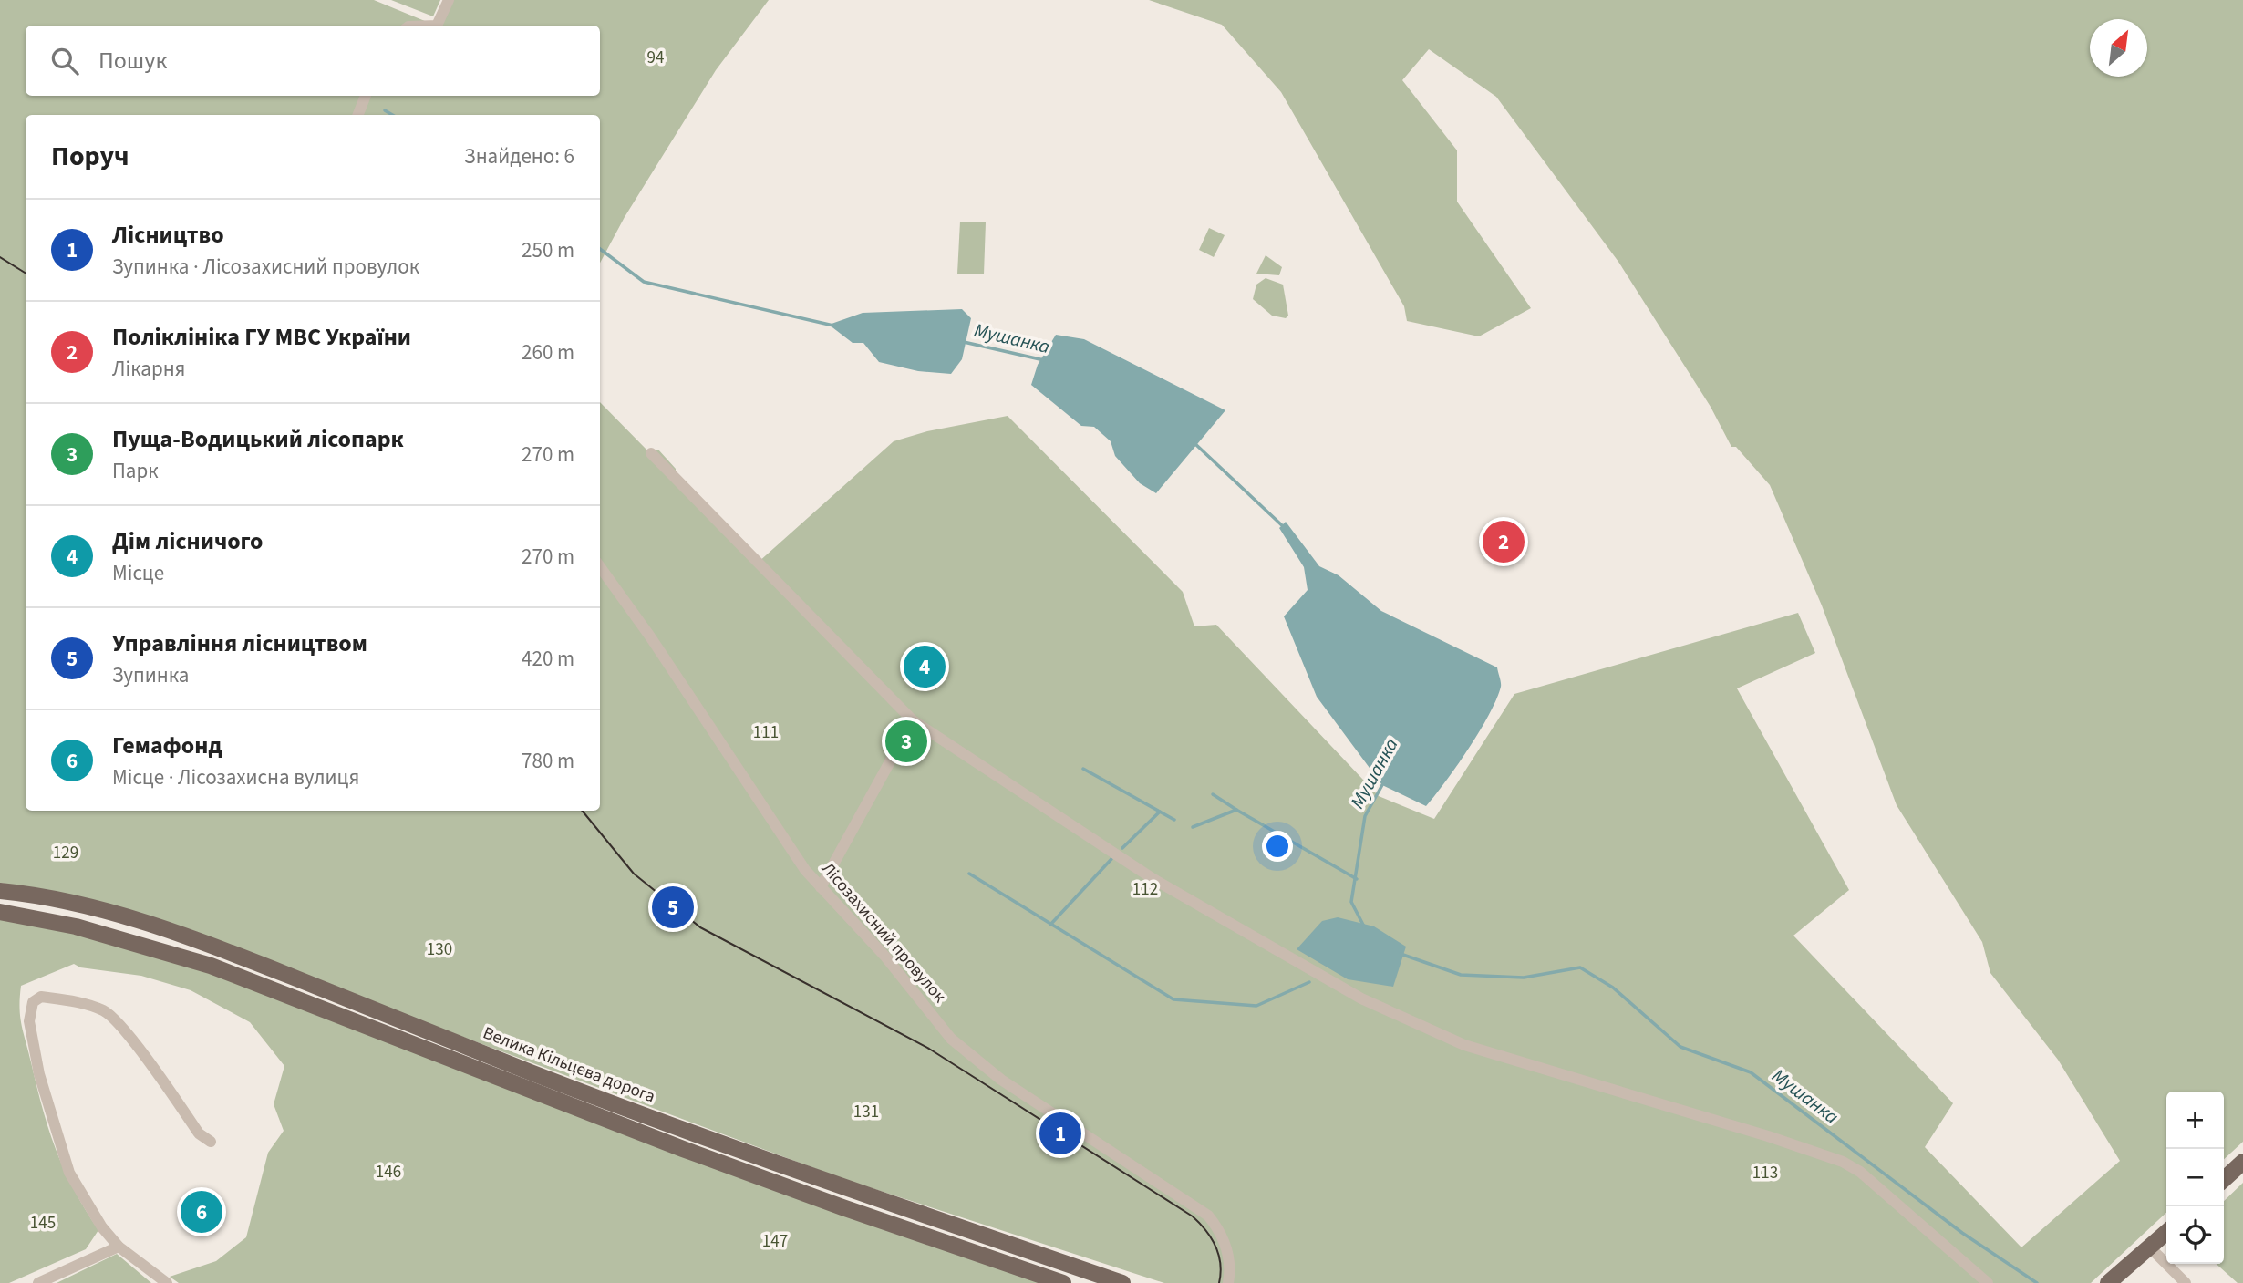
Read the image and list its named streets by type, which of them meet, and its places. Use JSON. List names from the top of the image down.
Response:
{
  "streets": {
    "main road": ["Велика Кільцева дорога"],
    "street": ["Лісозахисний провулок"]
  },
  "water": ["Мушанка"],
  "parks": [
    "94",
    "111",
    "129",
    "112",
    "130",
    "131",
    "146",
    "113",
    "145",
    "147"
  ],
  "north": "top right",
  "page": {
    "search": "Пошук",
    "heading": ["Поруч", "Знайдено: 6"],
    "list": [
      {
        "mark": "1",
        "name": "Лісництво",
        "note": "Зупинка · Лісозахисний провулок",
        "value": "250 m"
      },
      {
        "mark": "2",
        "name": "Поліклініка ГУ МВС України",
        "note": "Лікарня",
        "value": "260 m"
      },
      {
        "mark": "3",
        "name": "Пуща-Водицький лісопарк",
        "note": "Парк",
        "value": "270 m"
      },
      {
        "mark": "4",
        "name": "Дім лісничого",
        "note": "Місце",
        "value": "270 m"
      },
      {
        "mark": "5",
        "name": "Управління лісництвом",
        "note": "Зупинка",
        "value": "420 m"
      },
      {
        "mark": "6",
        "name": "Гемафонд",
        "note": "Місце · Лісозахисна вулиця",
        "value": "780 m"
      }
    ],
    "pins": [
      "2",
      "4",
      "3",
      "5",
      "1",
      "6"
    ],
    "map_buttons": ["+", "−"]
  }
}
